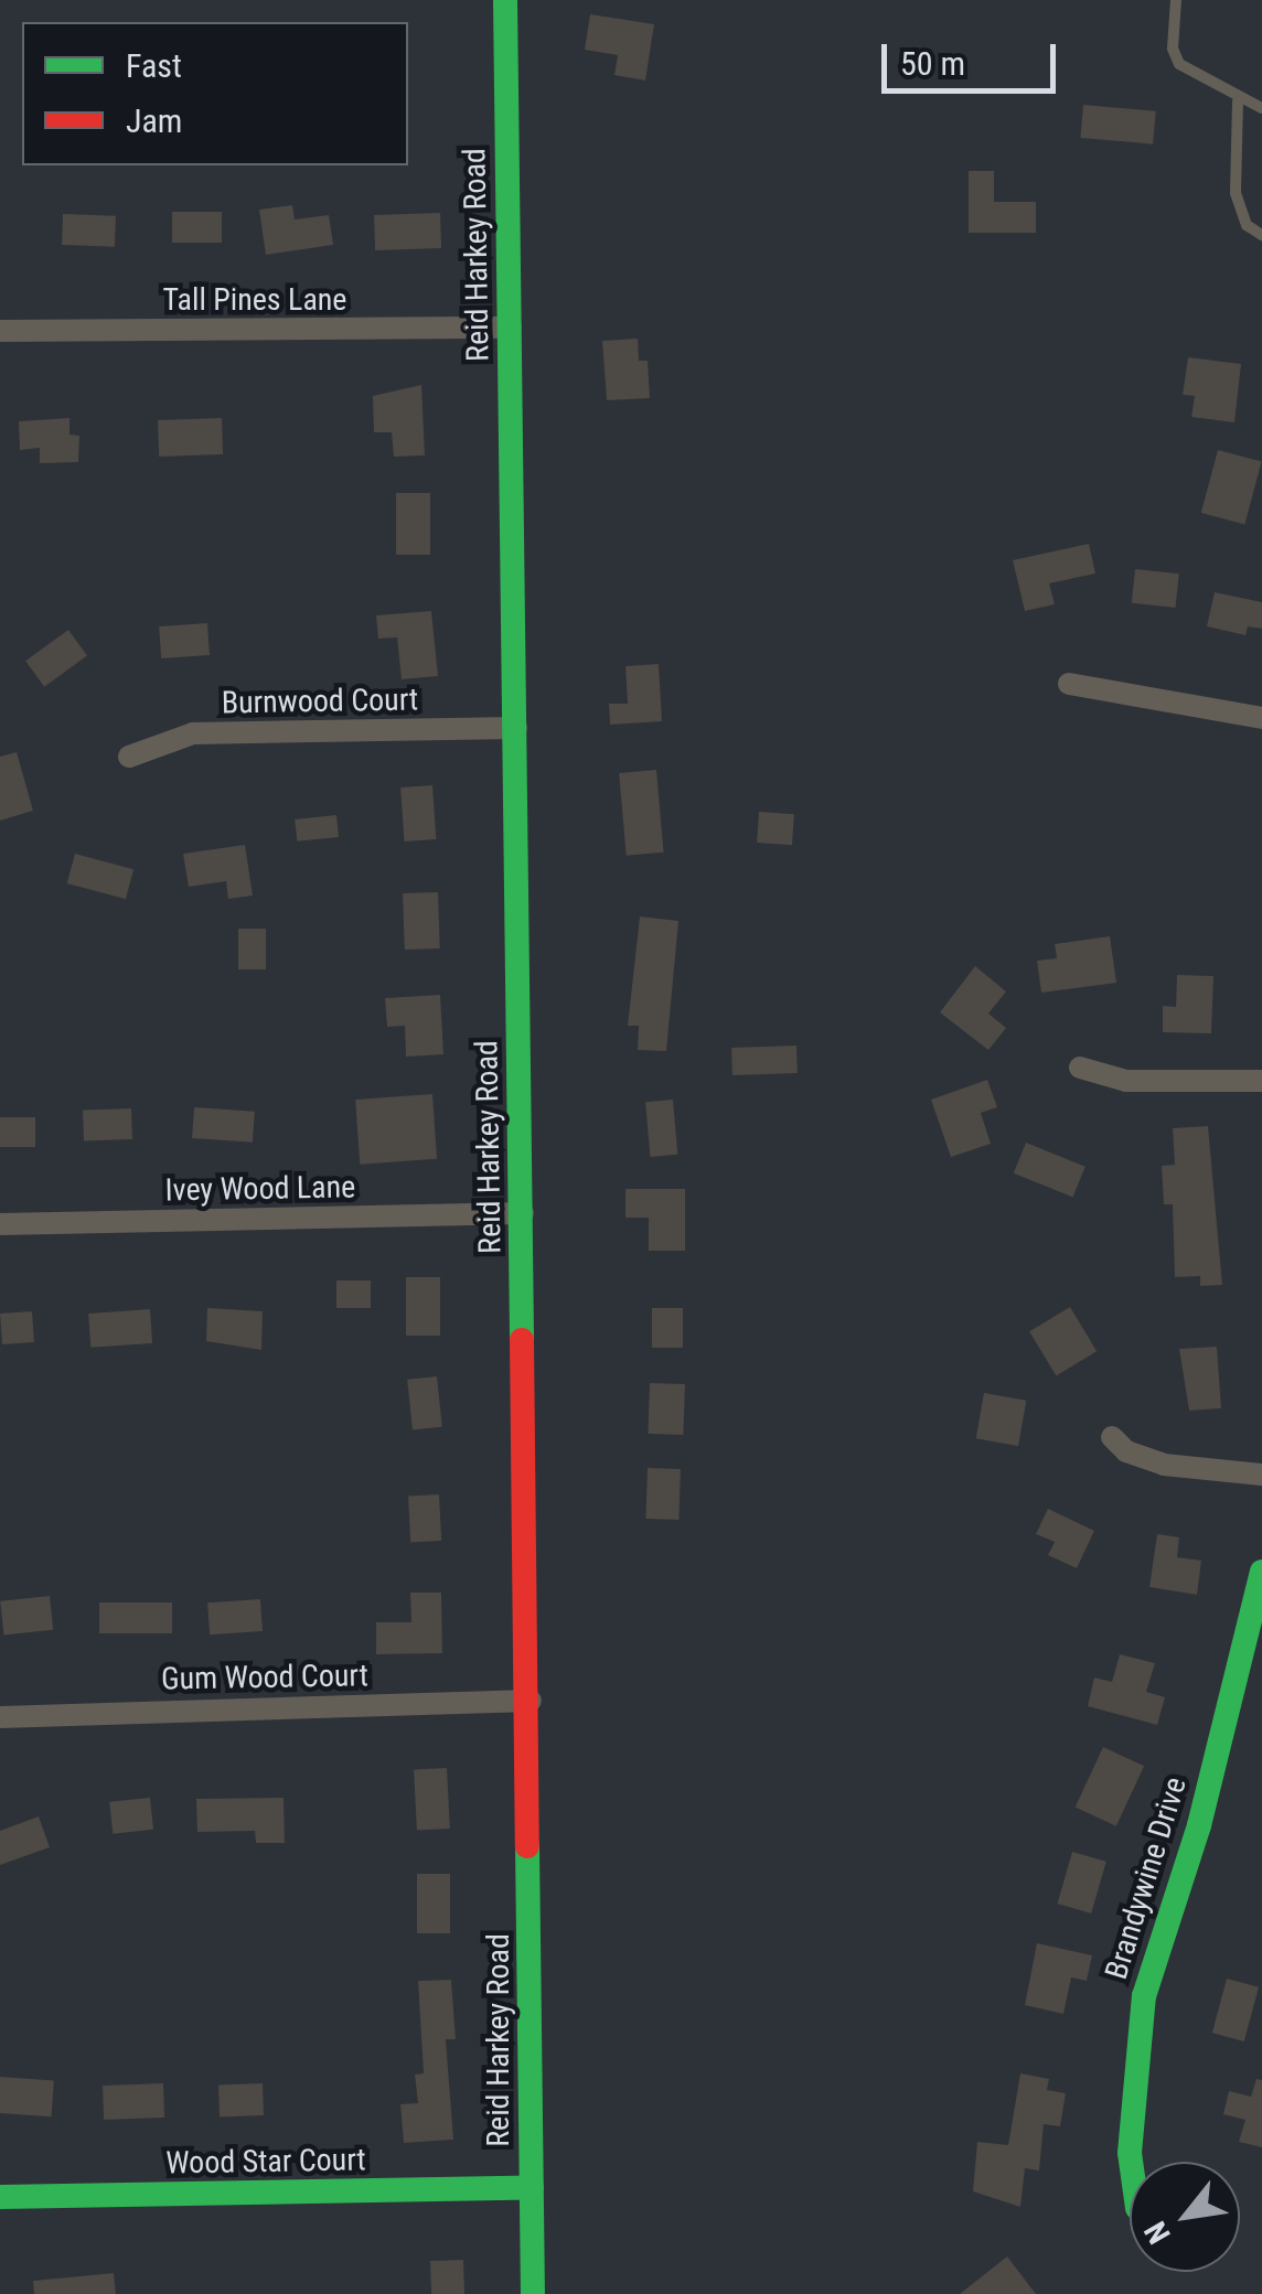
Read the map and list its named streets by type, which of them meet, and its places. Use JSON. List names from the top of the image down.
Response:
{
  "streets": {
    "street": [
      "Reid Harkey Road",
      "Tall Pines Lane",
      "Burnwood Court",
      "Ivey Wood Lane",
      "Gum Wood Court",
      "Brandywine Drive",
      "Wood Star Court"
    ]
  },
  "crossings": [
    ["Reid Harkey Road", "Tall Pines Lane"],
    ["Reid Harkey Road", "Burnwood Court"],
    ["Reid Harkey Road", "Ivey Wood Lane"],
    ["Reid Harkey Road", "Gum Wood Court"],
    ["Reid Harkey Road", "Wood Star Court"]
  ],
  "legend": ["Fast", "Jam"],
  "scale_bar": "50 m",
  "north": "bottom left"
}
